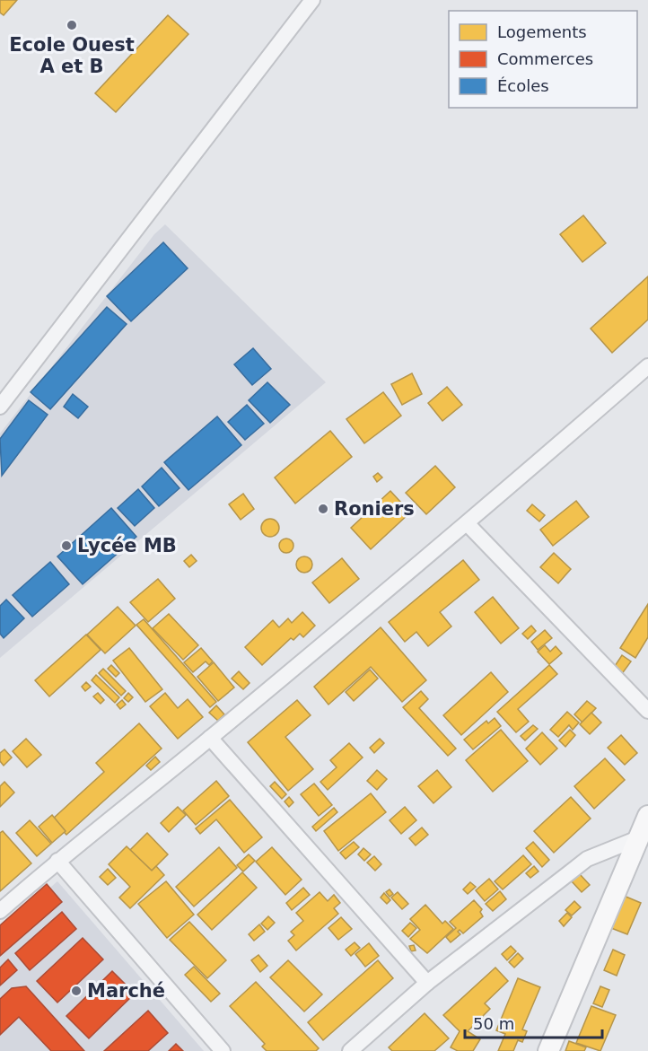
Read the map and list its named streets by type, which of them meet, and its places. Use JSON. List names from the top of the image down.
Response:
{
  "places": [
    "Ecole Ouest A et B",
    "Roniers",
    "Lycée MB",
    "Marché"
  ],
  "legend": ["Logements", "Commerces", "Écoles"],
  "scale_bar": "50 m"
}
